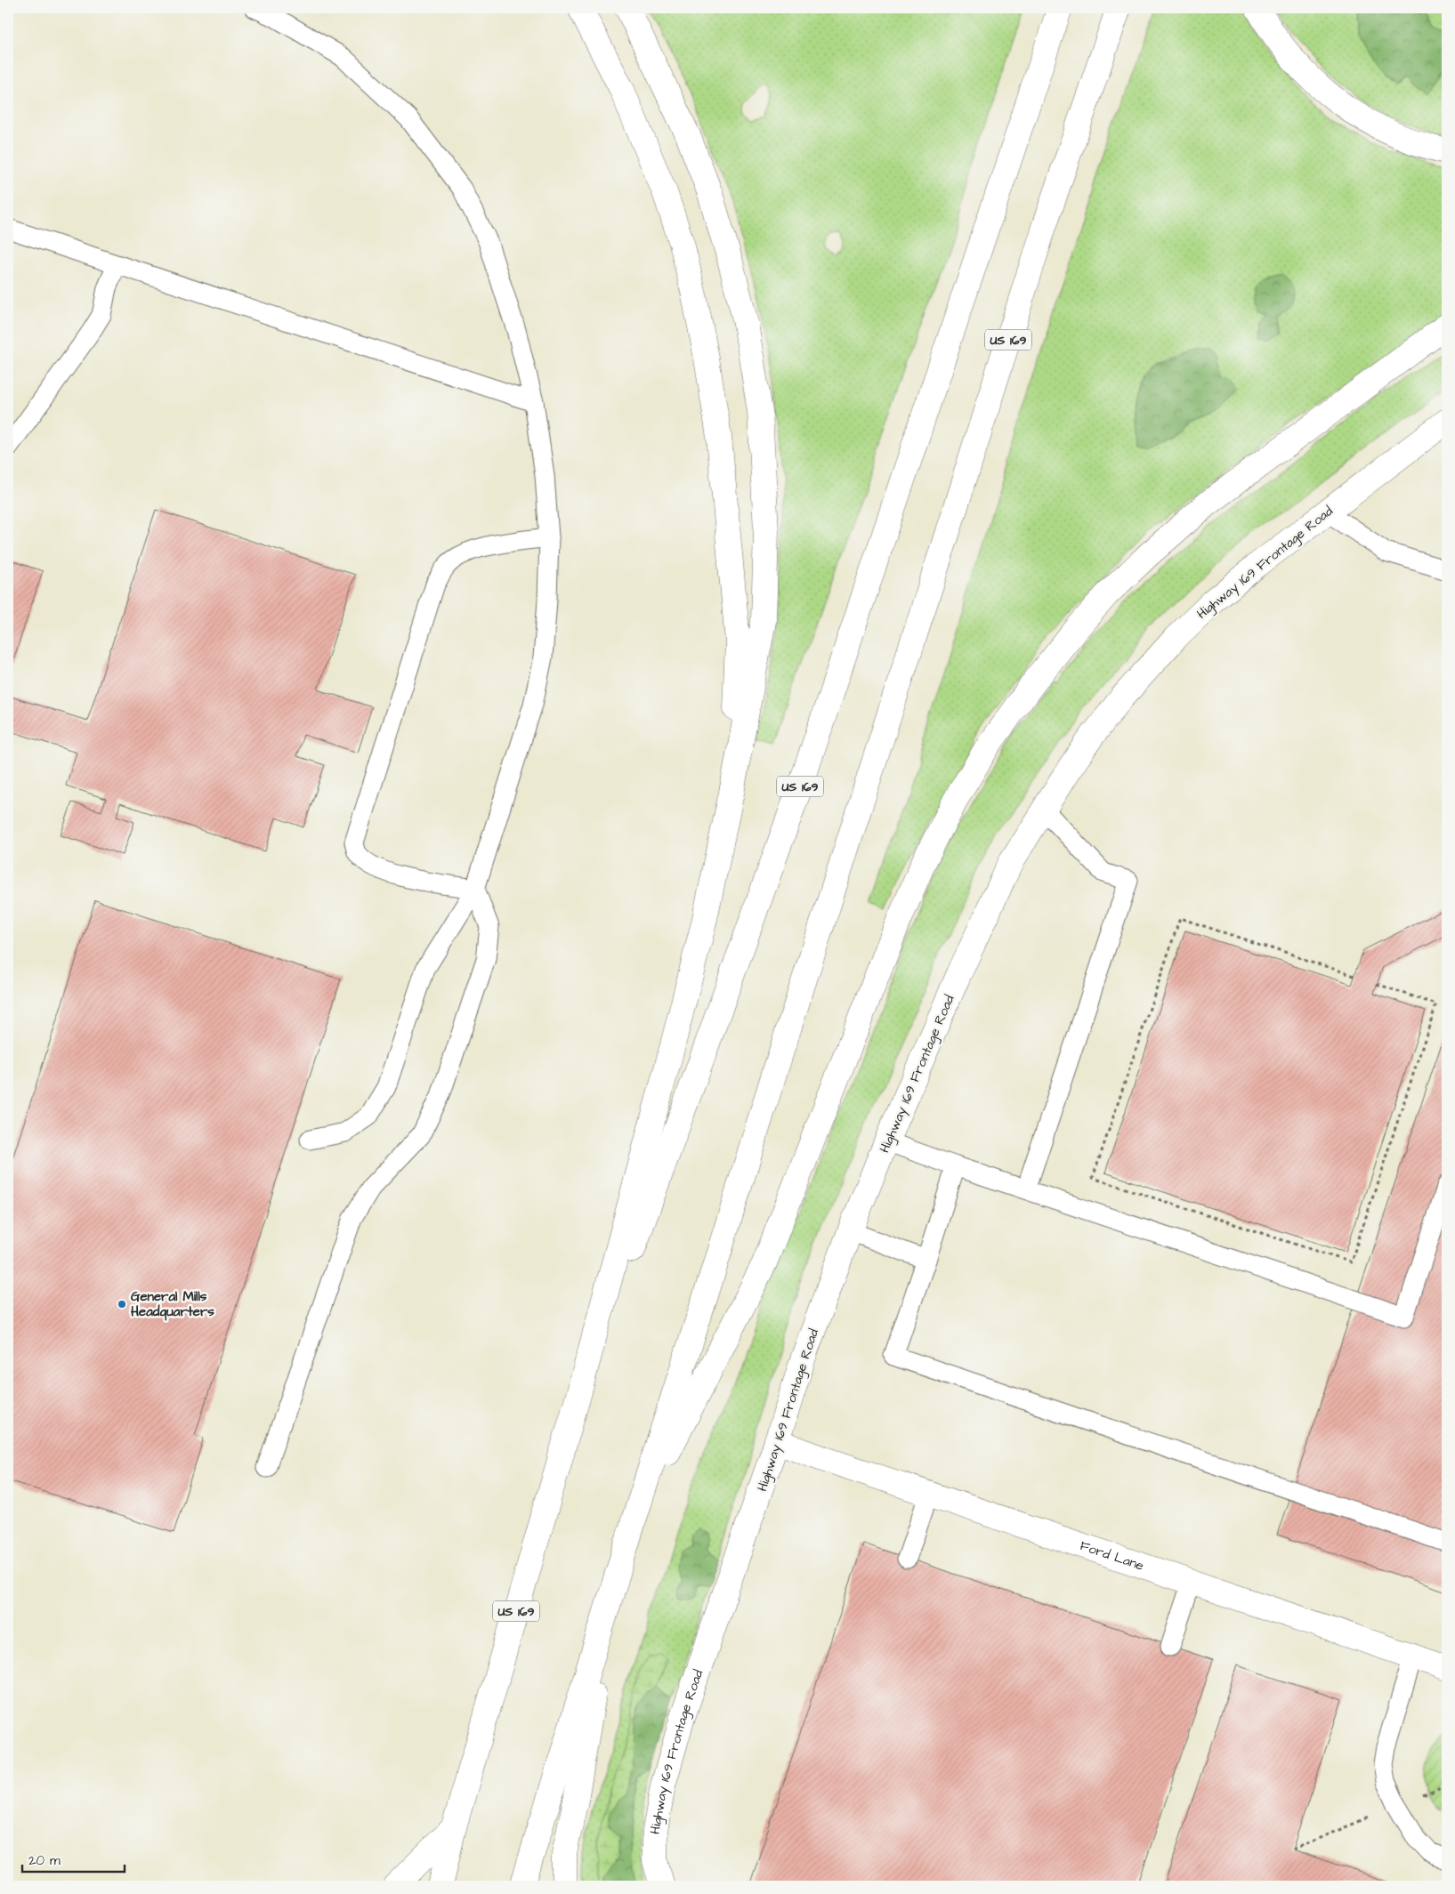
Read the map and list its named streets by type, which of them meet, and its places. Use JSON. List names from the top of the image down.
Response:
{
  "streets": {
    "main road": ["US 169", "Highway 169 Frontage Road", "Ford Lane"]
  },
  "crossings": [
    ["Highway 169 Frontage Road", "Ford Lane"]
  ],
  "places": ["General Mills Headquarters"],
  "scale_bar": "20 m"
}
